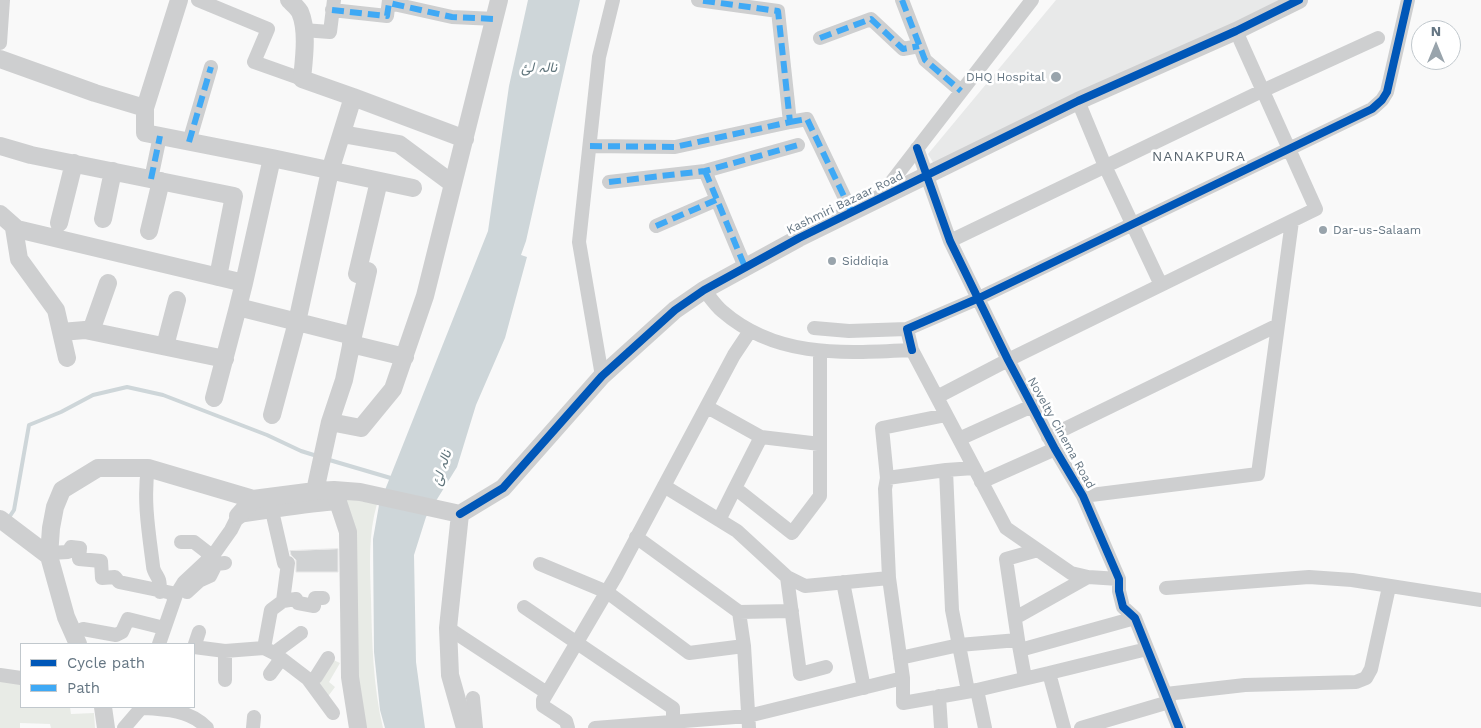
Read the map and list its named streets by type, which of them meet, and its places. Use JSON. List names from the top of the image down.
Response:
{
  "streets": {
    "street": ["Kashmiri Bazaar Road", "Novelty Cinema Road"]
  },
  "crossings": [
    ["Kashmiri Bazaar Road", "Novelty Cinema Road"]
  ],
  "districts": ["NANAKPURA"],
  "water": ["نالہ لئ"],
  "places": ["DHQ Hospital", "Dar-us-Salaam", "Siddiqia"],
  "legend": ["Cycle path", "Path"],
  "north": "top"
}
